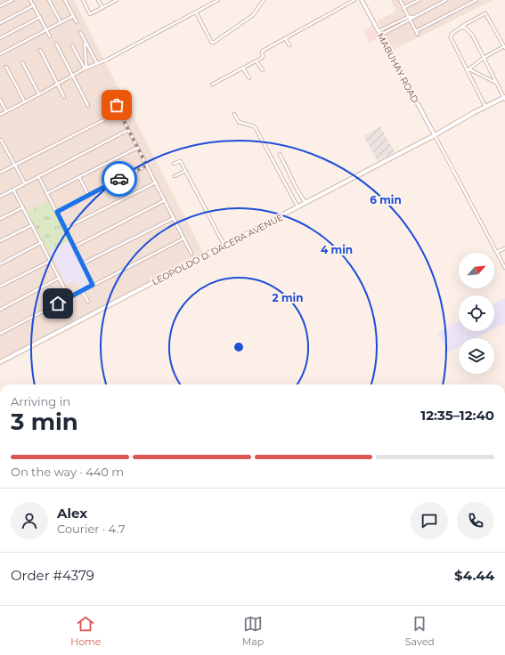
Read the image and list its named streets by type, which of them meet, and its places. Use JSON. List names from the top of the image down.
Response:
{
  "streets": {
    "main road": ["LEOPOLDO D. DACERA AVENUE"],
    "street": ["MABUHAY ROAD"]
  },
  "crossings": [
    ["MABUHAY ROAD", "LEOPOLDO D. DACERA AVENUE"]
  ],
  "north": "top right",
  "page": {
    "heading": ["3 min", "Arriving in", "12:35–12:40"],
    "panel": [
      "Alex",
      "Courier · 4.7",
      "Order #4379",
      "$4.44"
    ],
    "bar": "On the way · 440 m",
    "tabs": ["Home", "Map", "Saved"]
  },
  "rings": ["6 min", "4 min", "2 min"]
}
